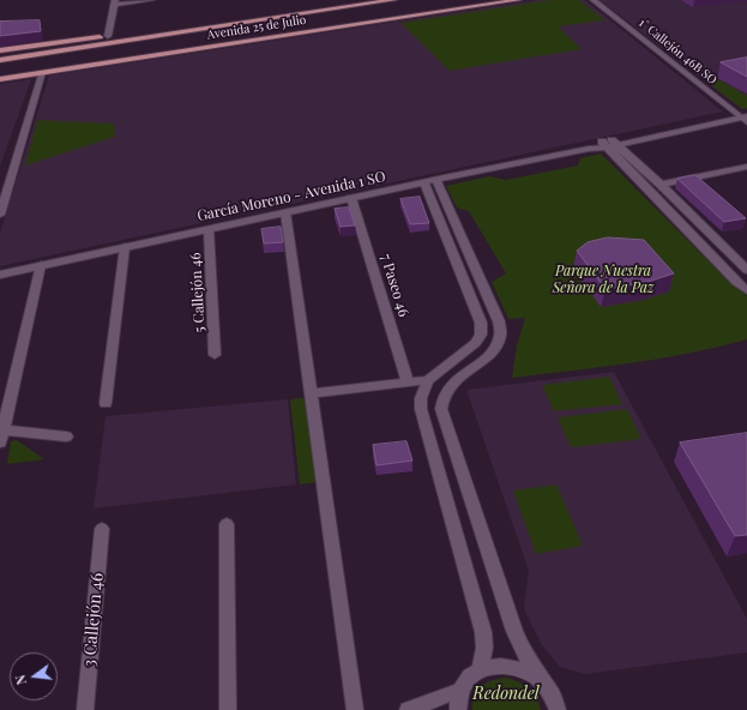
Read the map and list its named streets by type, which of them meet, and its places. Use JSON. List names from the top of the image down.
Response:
{
  "streets": {
    "main road": ["Avenida 25 de Julio"],
    "street": [
      "1° Callejón 46B SO",
      "García Moreno - Avenida 1 SO",
      "7 Paseo 46",
      "5 Callejón 46",
      "3 Callejón 46"
    ]
  },
  "crossings": [
    ["1° Callejón 46B SO", "García Moreno - Avenida 1 SO"],
    ["García Moreno - Avenida 1 SO", "7 Paseo 46"],
    ["García Moreno - Avenida 1 SO", "5 Callejón 46"]
  ],
  "parks": ["Parque Nuestra Señora de la Paz", "Redondel"],
  "north": "left"
}
